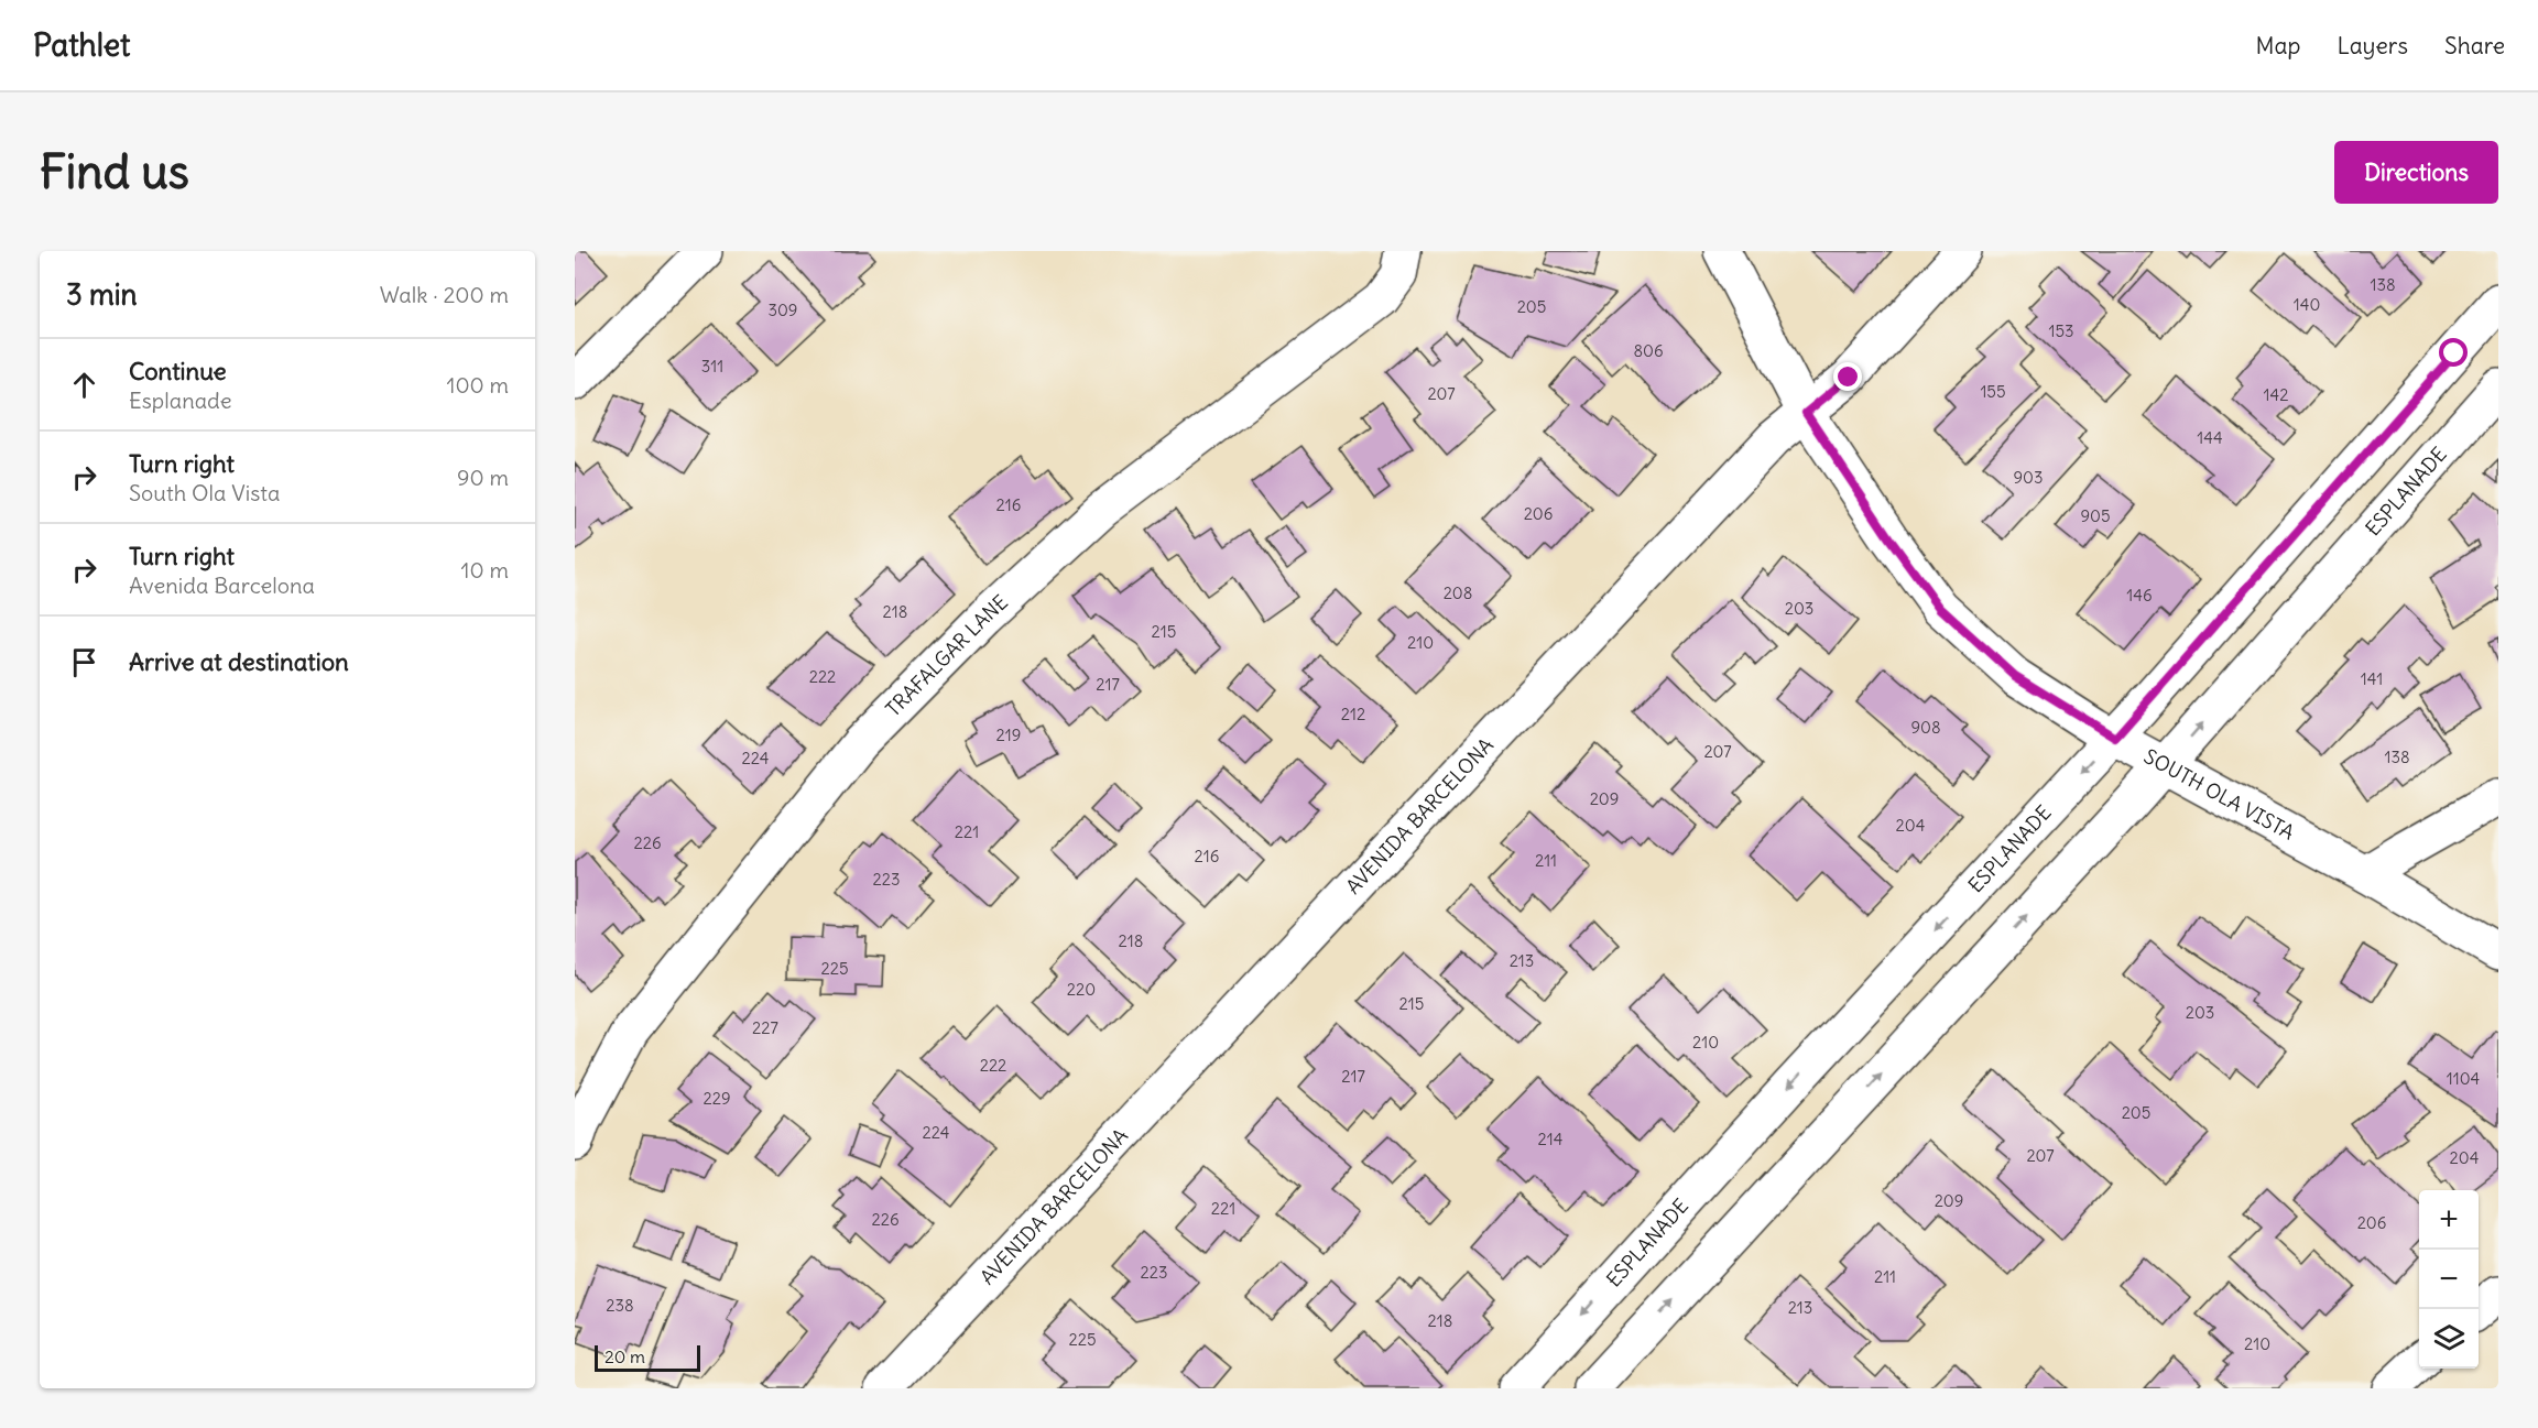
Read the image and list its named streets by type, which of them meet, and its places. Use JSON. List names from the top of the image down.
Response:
{
  "streets": {
    "street": [
      "ESPLANADE",
      "TRAFALGAR LANE",
      "SOUTH OLA VISTA",
      "AVENIDA BARCELONA"
    ]
  },
  "crossings": [
    ["ESPLANADE", "SOUTH OLA VISTA"],
    ["SOUTH OLA VISTA", "AVENIDA BARCELONA"]
  ],
  "house_numbers": [
    "138",
    "140",
    "205",
    "309",
    "153",
    "806",
    "311",
    "155",
    "207",
    "142",
    "144",
    "903",
    "216",
    "206",
    "905",
    "208",
    "146",
    "203",
    "218",
    "215",
    "210",
    "222",
    "141",
    "217",
    "212",
    "908",
    "219",
    "207",
    "138",
    "224",
    "209",
    "204",
    "221",
    "226",
    "216",
    "211",
    "223",
    "218",
    "213",
    "225",
    "220",
    "215",
    "203",
    "227",
    "210",
    "222",
    "217",
    "1104",
    "229",
    "205",
    "224",
    "214",
    "207",
    "204",
    "209",
    "221",
    "226",
    "206",
    "223",
    "211",
    "238",
    "213",
    "218",
    "225",
    "210"
  ],
  "scale_bar": "20 m",
  "page": {
    "header": "Pathlet",
    "nav": ["Map", "Layers", "Share"],
    "buttons": "Directions",
    "title": "Find us",
    "heading": ["3 min", "Walk · 200 m"],
    "list": [
      ["Continue", "Esplanade", "100 m"],
      ["Turn right", "South Ola Vista", "90 m"],
      ["Turn right", "Avenida Barcelona", "10 m"],
      "Arrive at destination"
    ],
    "map_buttons": ["+", "−"],
    "scale": "20 m"
  }
}
